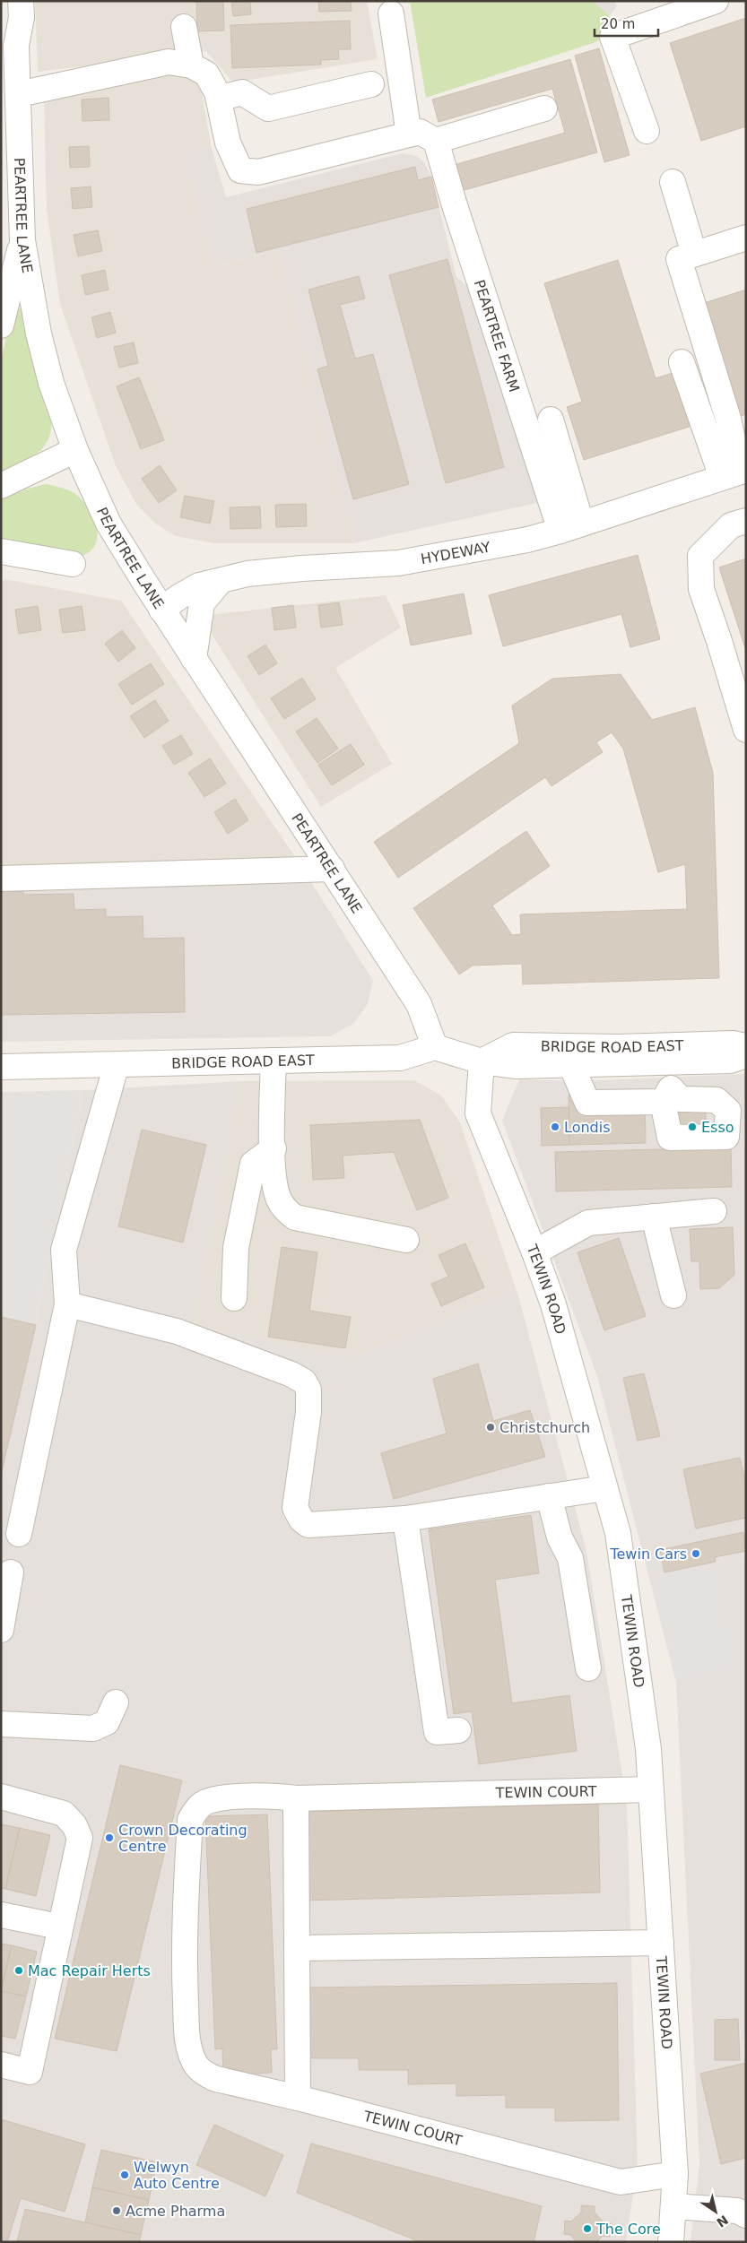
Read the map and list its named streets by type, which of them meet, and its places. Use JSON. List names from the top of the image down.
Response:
{
  "streets": {
    "street": [
      "PEARTREE LANE",
      "PEARTREE FARM",
      "HYDEWAY",
      "BRIDGE ROAD EAST",
      "TEWIN ROAD",
      "TEWIN COURT"
    ]
  },
  "crossings": [
    ["PEARTREE LANE", "HYDEWAY"],
    ["PEARTREE LANE", "BRIDGE ROAD EAST"],
    ["PEARTREE FARM", "HYDEWAY"],
    ["BRIDGE ROAD EAST", "TEWIN ROAD"],
    ["TEWIN ROAD", "TEWIN COURT"]
  ],
  "places": [
    "Londis",
    "Esso",
    "Christchurch",
    "Tewin Cars",
    "Crown Decorating Centre",
    "Mac Repair Herts",
    "Welwyn Auto Centre",
    "Acme Pharma",
    "The Core"
  ],
  "scale_bar": "20 m",
  "north": "bottom right"
}
